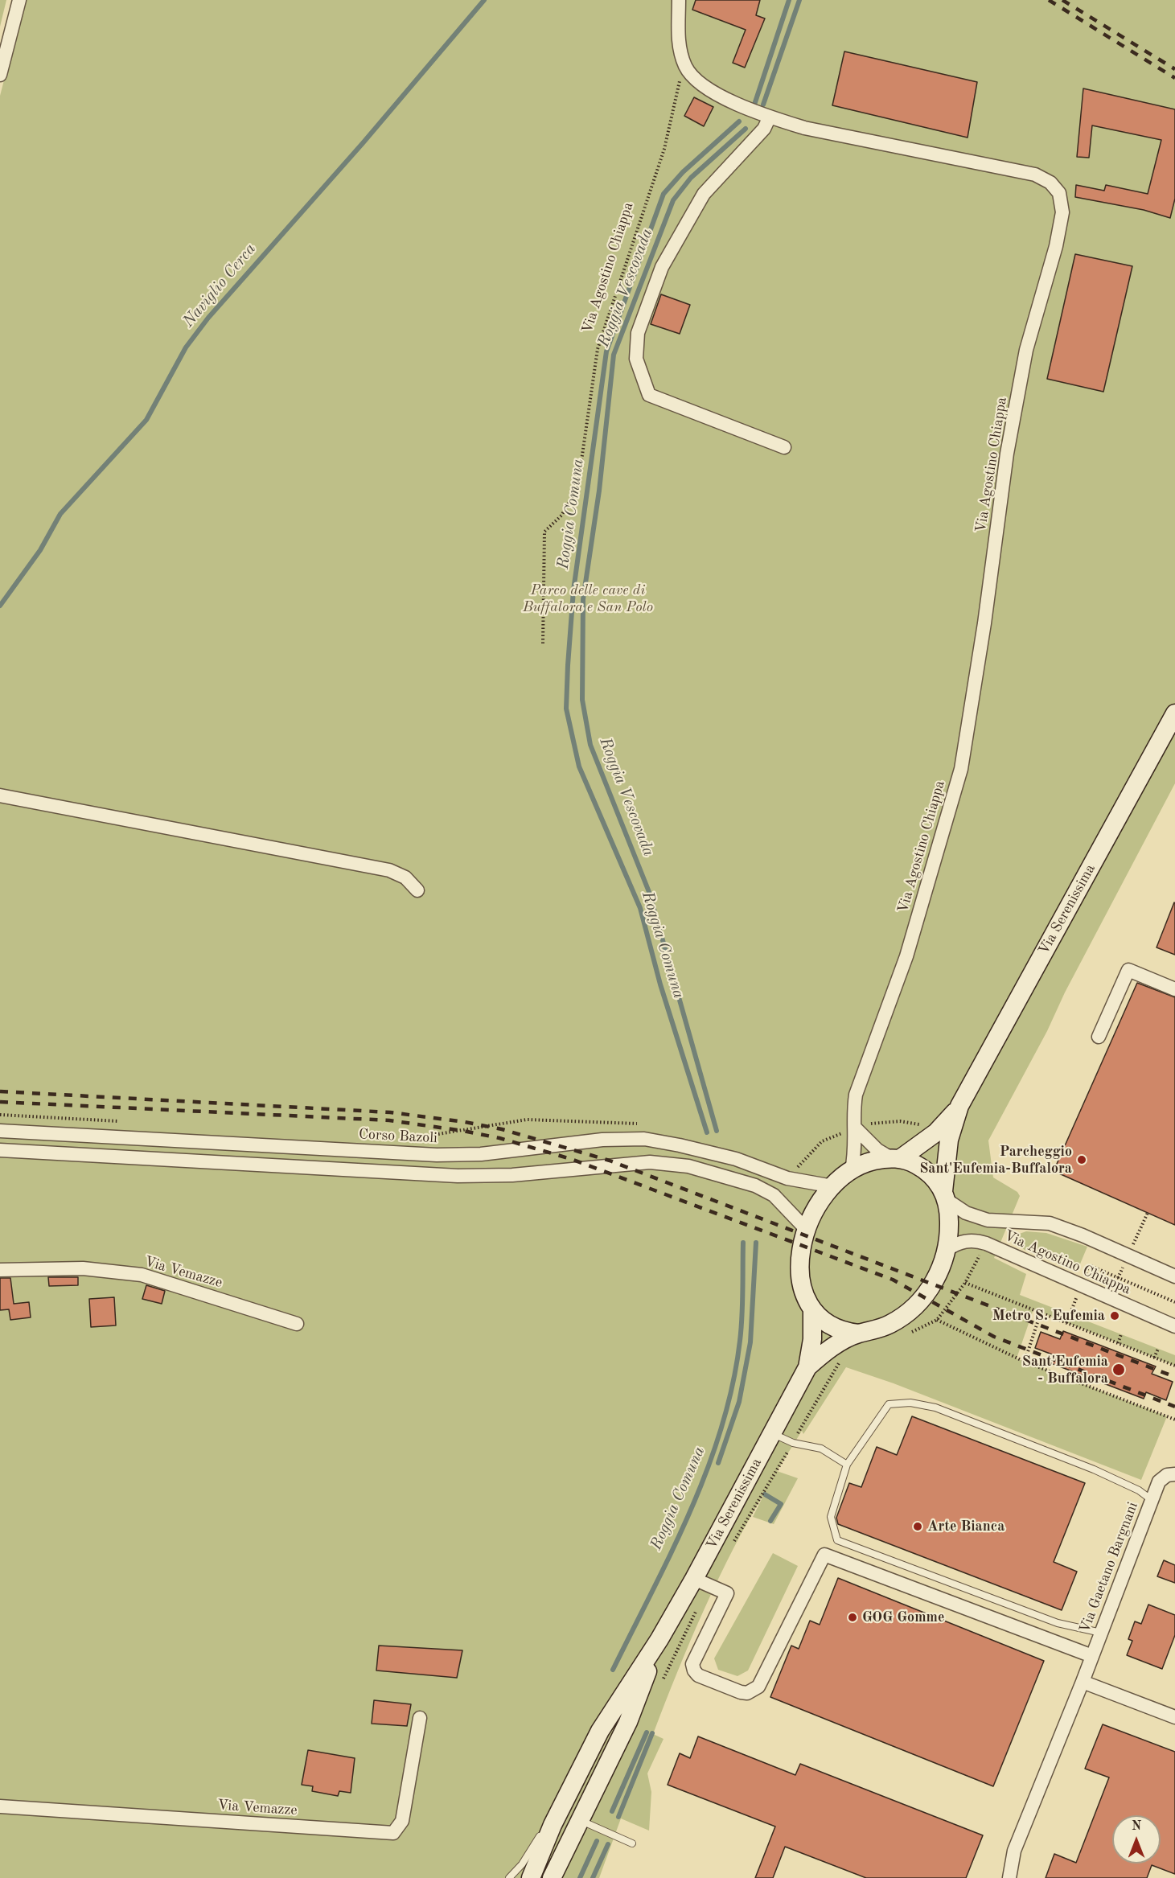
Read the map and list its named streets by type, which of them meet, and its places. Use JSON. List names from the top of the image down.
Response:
{
  "streets": {
    "main road": ["Via Serenissima"],
    "street": [
      "Via Agostino Chiappa",
      "Corso Bazoli",
      "Via Vemazze",
      "Via Gaetano Bargnani"
    ]
  },
  "crossings": [
    ["Via Agostino Chiappa", "Via Serenissima"],
    ["Via Agostino Chiappa", "Corso Bazoli"],
    ["Via Serenissima", "Corso Bazoli"]
  ],
  "water": ["Naviglio Cerca", "Roggia Vescovada", "Roggia Comuna"],
  "parks": ["Parco delle cave di Buffalora e San Polo"],
  "places": [
    "Parcheggio Sant'Eufemia-Buffalora",
    "Metro S. Eufemia",
    "Sant'Eufemia - Buffalora",
    "Arte Bianca",
    "GOG Gomme"
  ],
  "north": "top"
}
